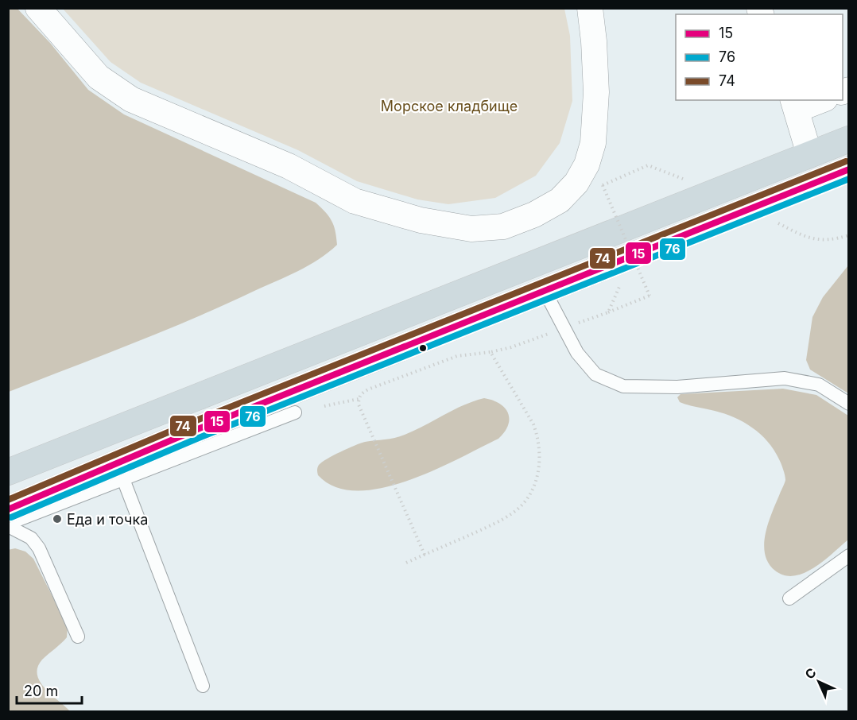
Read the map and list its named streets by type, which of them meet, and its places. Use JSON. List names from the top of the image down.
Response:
{
  "parks": ["Морское кладбище"],
  "places": ["Еда и точка"],
  "lines": ["transit line 74", "transit line 15", "transit line 76"],
  "legend": ["15", "76", "74"],
  "scale_bar": "20 m",
  "north": "top left"
}
